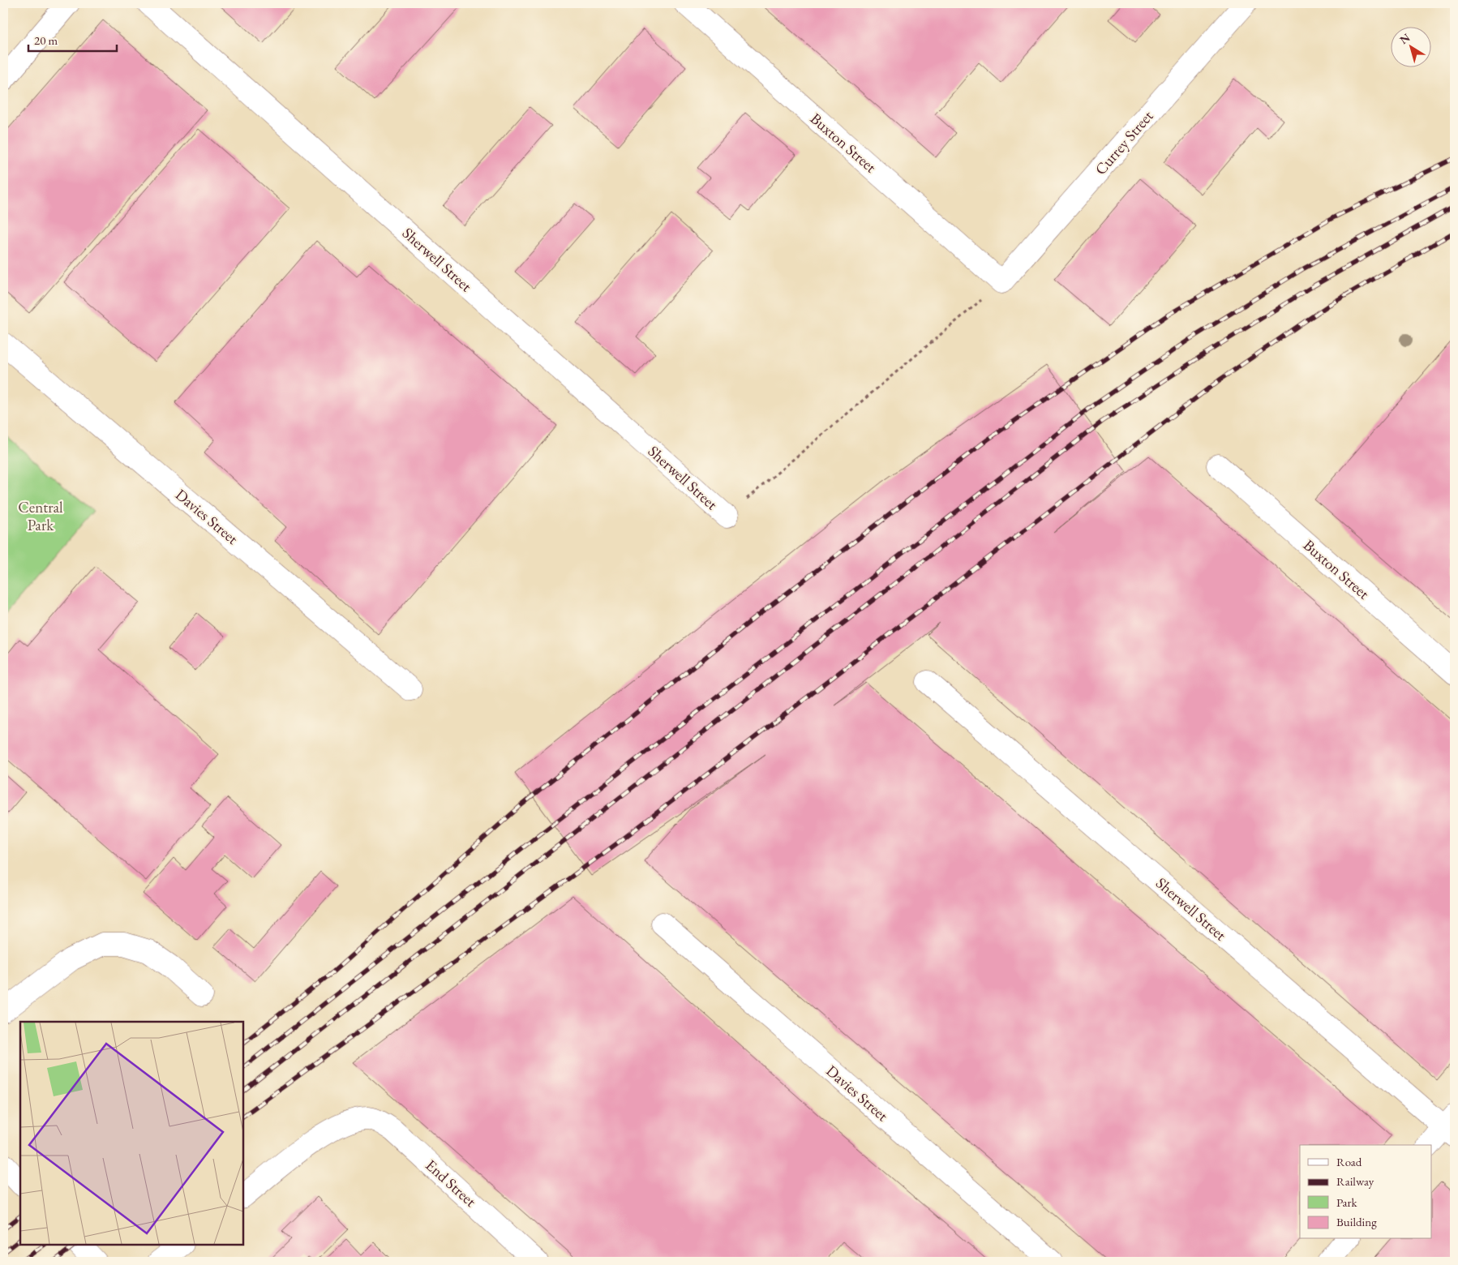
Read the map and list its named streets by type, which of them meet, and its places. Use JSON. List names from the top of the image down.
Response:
{
  "streets": {
    "street": [
      "Buxton Street",
      "Currey Street",
      "Sherwell Street",
      "Davies Street",
      "End Street"
    ]
  },
  "crossings": [
    ["Buxton Street", "Currey Street"]
  ],
  "parks": ["Central Park"],
  "legend": [
    "Road",
    "Railway",
    "Park",
    "Building"
  ],
  "scale_bar": "20 m",
  "north": "top left"
}
